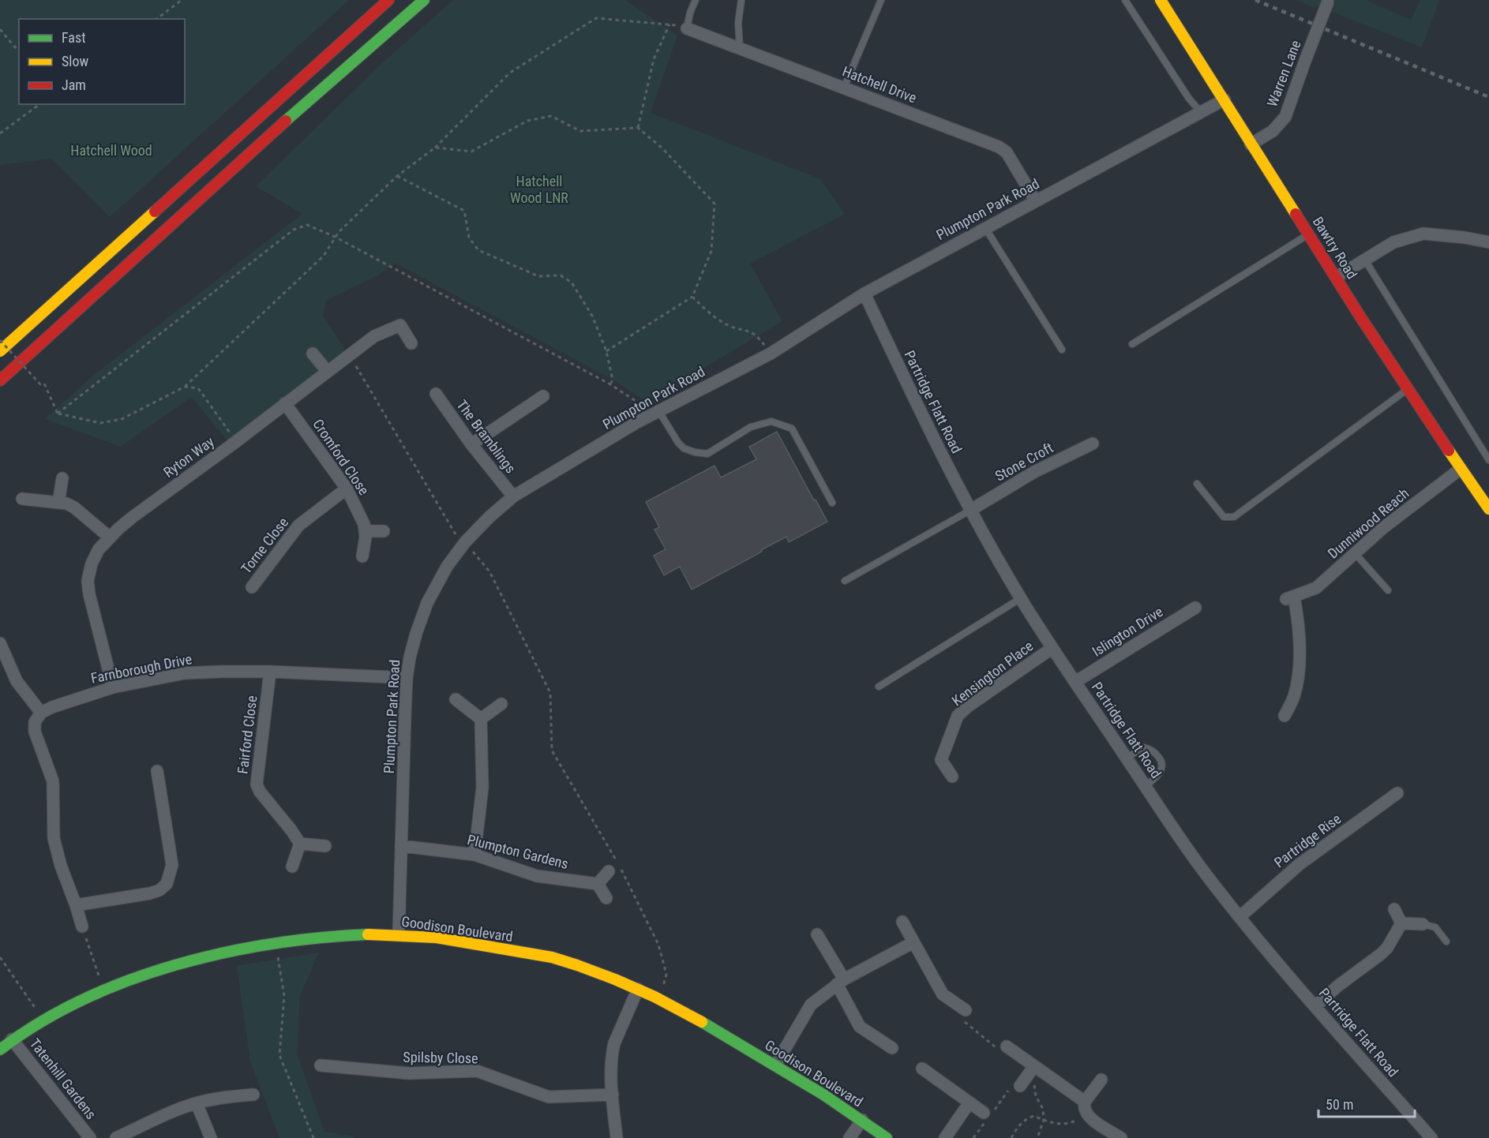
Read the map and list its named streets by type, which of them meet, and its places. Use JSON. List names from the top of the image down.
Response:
{
  "streets": {
    "main road": ["Bawtry Road", "Goodison Boulevard"],
    "street": [
      "Warren Lane",
      "Hatchell Drive",
      "Plumpton Park Road",
      "Partridge Flatt Road",
      "The Bramblings",
      "Ryton Way",
      "Cromford Close",
      "Stone Croft",
      "Dunniwood Reach",
      "Torne Close",
      "Islington Drive",
      "Farnborough Drive",
      "Kensington Place",
      "Fairford Close",
      "Partridge Rise",
      "Plumpton Gardens",
      "Spilsby Close",
      "Tatenhill Gardens"
    ]
  },
  "crossings": [
    ["Warren Lane", "Bawtry Road"],
    ["Hatchell Drive", "Plumpton Park Road"],
    ["Plumpton Park Road", "Bawtry Road"],
    ["Plumpton Park Road", "Partridge Flatt Road"],
    ["Plumpton Park Road", "The Bramblings"],
    ["Plumpton Park Road", "Farnborough Drive"],
    ["Plumpton Park Road", "Plumpton Gardens"],
    ["Plumpton Park Road", "Goodison Boulevard"],
    ["Bawtry Road", "Dunniwood Reach"],
    ["Partridge Flatt Road", "Stone Croft"],
    ["Partridge Flatt Road", "Islington Drive"],
    ["Partridge Flatt Road", "Kensington Place"],
    ["Partridge Flatt Road", "Partridge Rise"],
    ["Ryton Way", "Cromford Close"],
    ["Ryton Way", "Farnborough Drive"],
    ["Cromford Close", "Torne Close"],
    ["Farnborough Drive", "Fairford Close"],
    ["Goodison Boulevard", "Tatenhill Gardens"]
  ],
  "parks": ["Hatchell Wood", "Hatchell Wood LNR"],
  "legend": ["Fast", "Slow", "Jam"],
  "scale_bar": "50 m"
}
